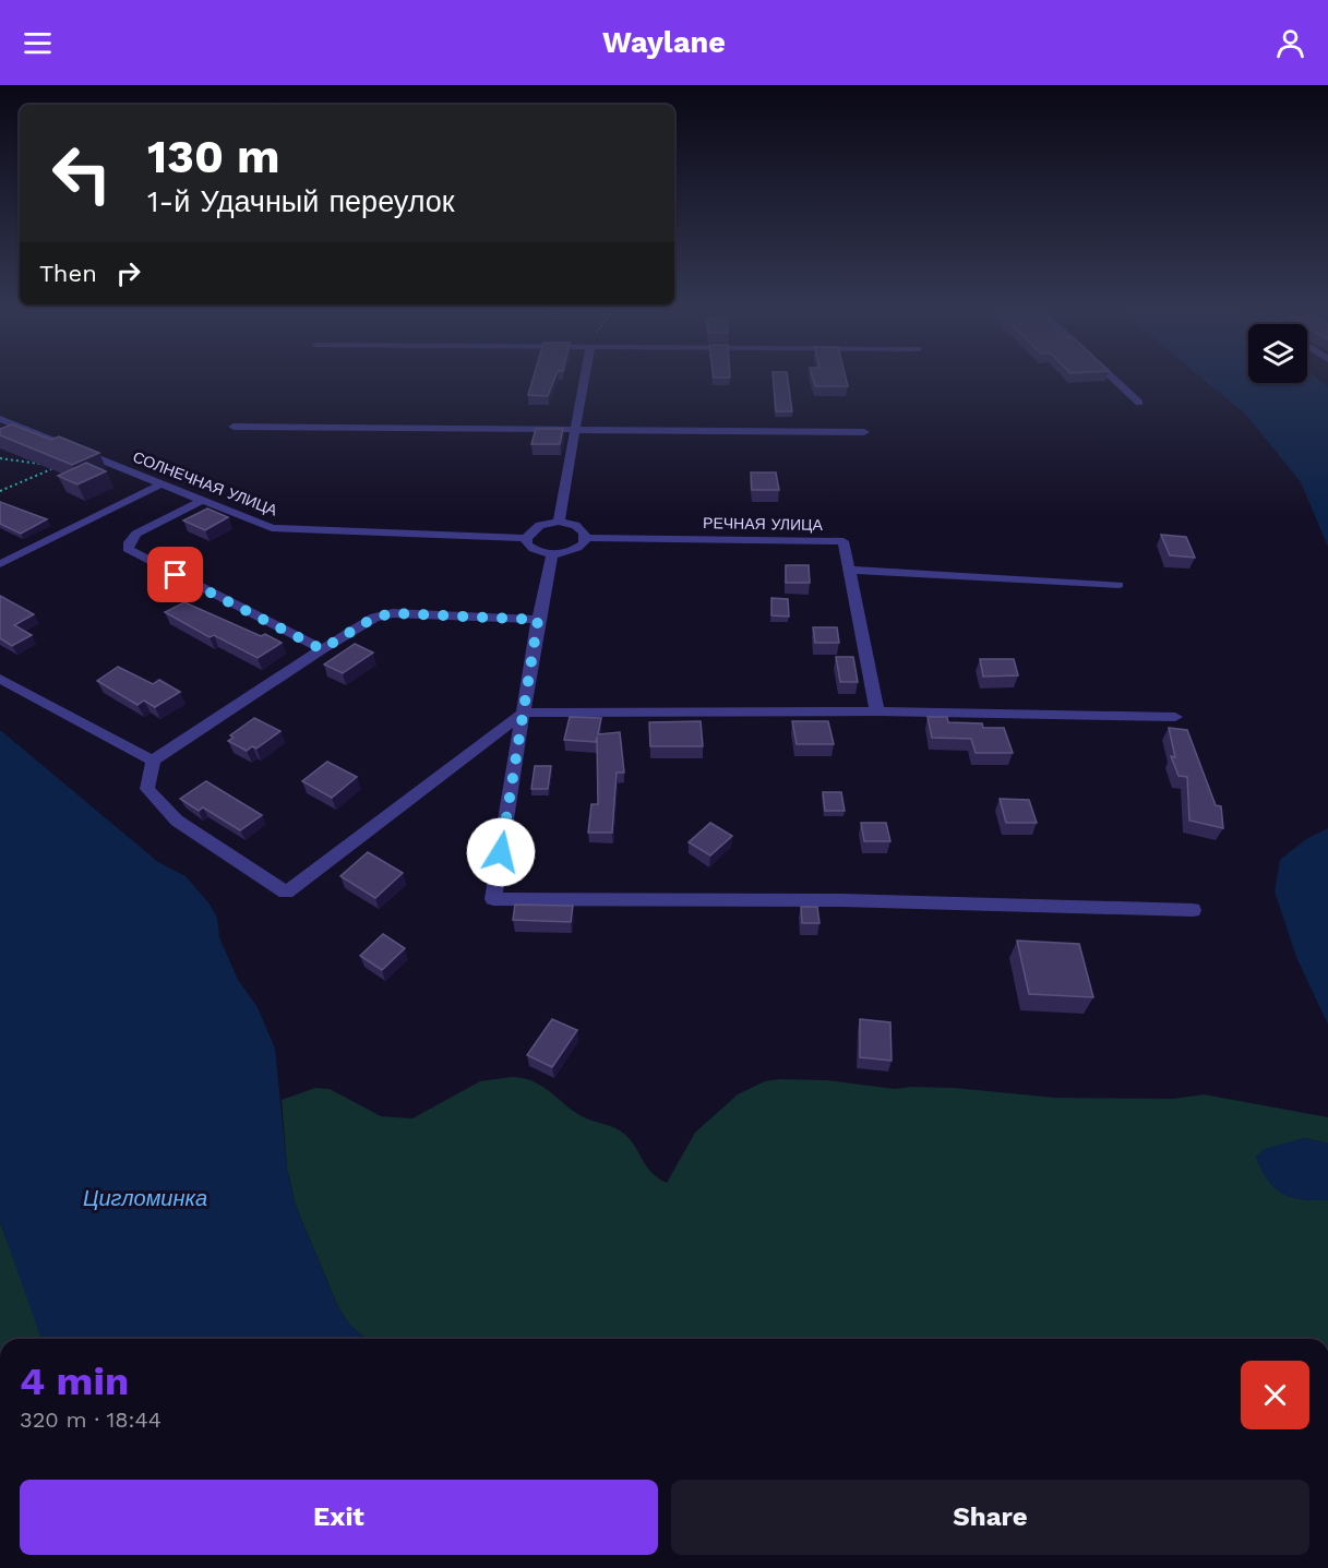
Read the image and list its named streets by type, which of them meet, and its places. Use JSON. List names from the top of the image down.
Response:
{
  "streets": {
    "street": ["СОЛНЕЧНАЯ УЛИЦА", "РЕЧНАЯ УЛИЦА"]
  },
  "water": ["Цигломинка"],
  "page": {
    "header": "Waylane",
    "turn": ["130 m", "1-й Удачный переулок"],
    "then": "Then",
    "heading": ["4 min", "320 m · 18:44"],
    "buttons": ["Exit", "Share"]
  }
}
